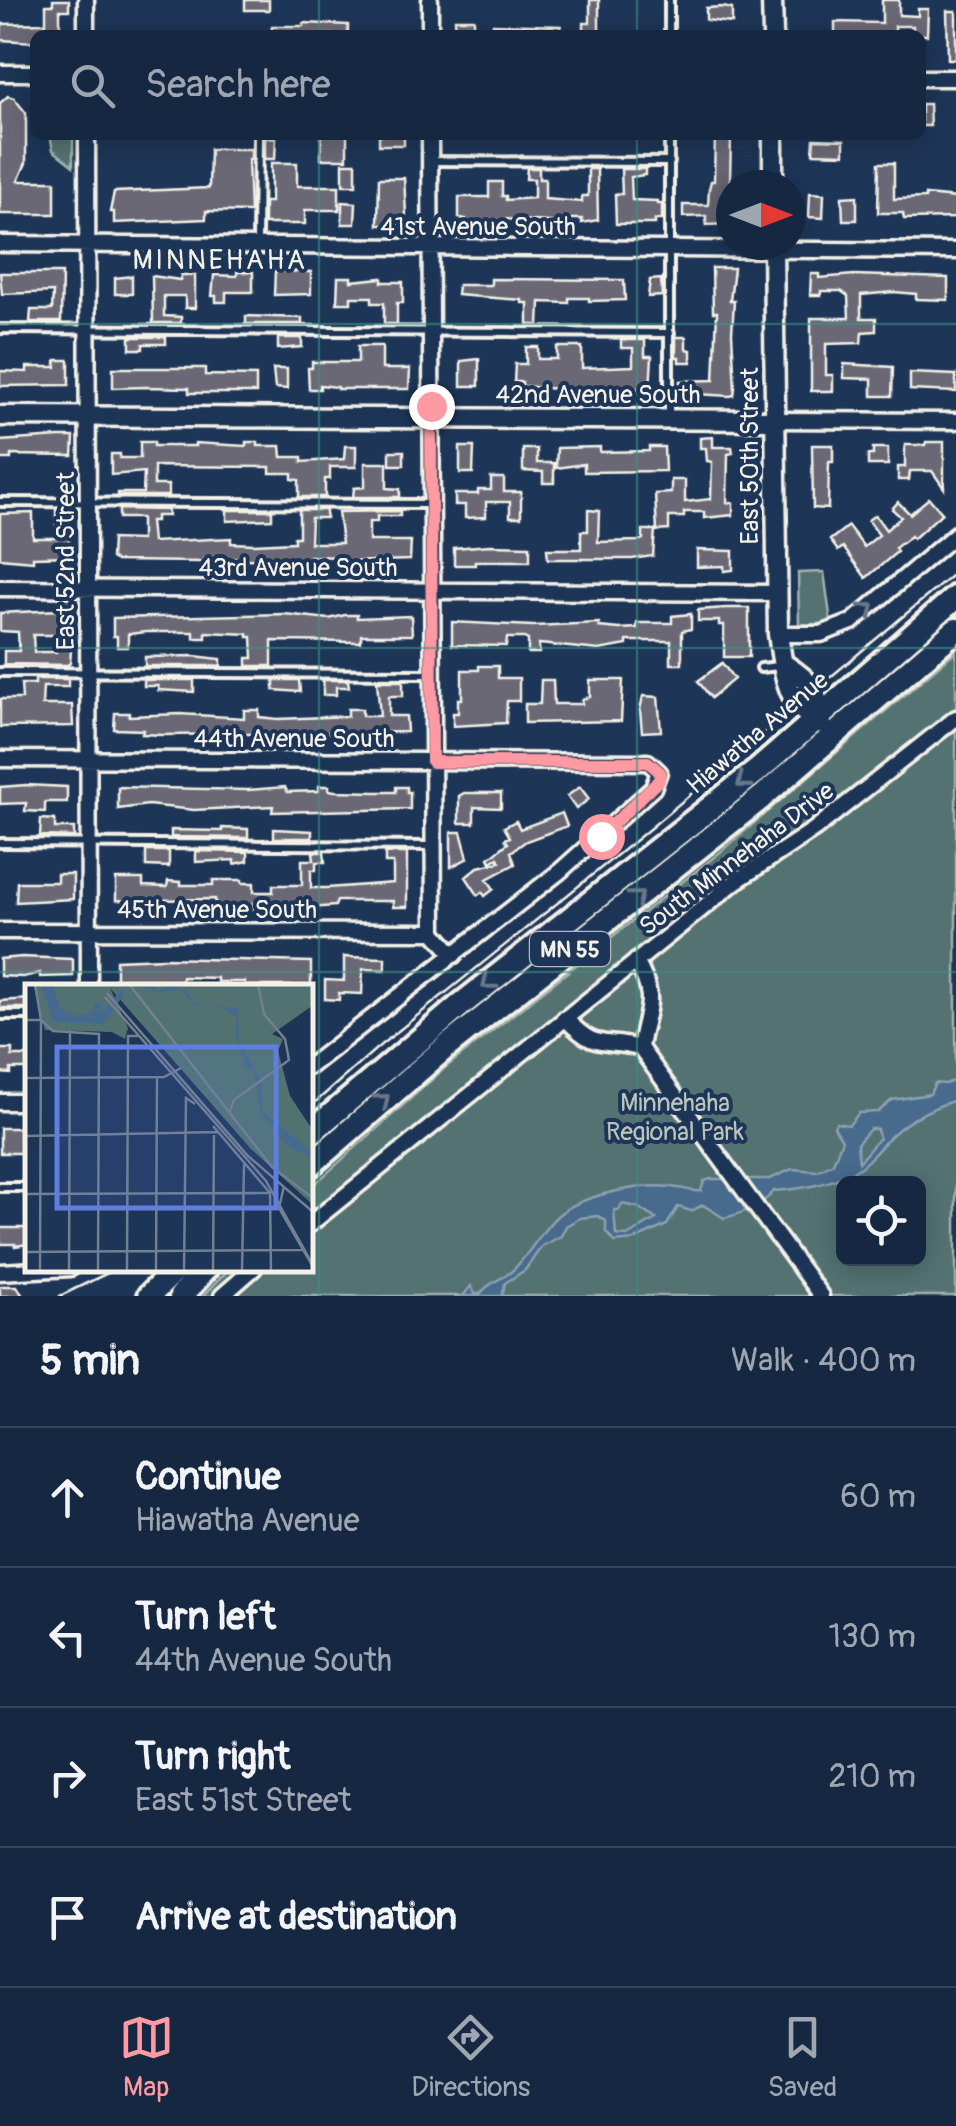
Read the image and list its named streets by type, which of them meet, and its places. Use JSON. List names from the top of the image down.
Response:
{
  "streets": {
    "highway": ["Hiawatha Avenue", "MN 55"],
    "street": [
      "41st Avenue South",
      "42nd Avenue South",
      "East 50th Street",
      "East 52nd Street",
      "43rd Avenue South",
      "44th Avenue South",
      "South Minnehaha Drive",
      "45th Avenue South"
    ]
  },
  "crossings": [
    ["41st Avenue South", "East 52nd Street"],
    ["42nd Avenue South", "East 50th Street"],
    ["42nd Avenue South", "East 52nd Street"],
    ["East 50th Street", "43rd Avenue South"],
    ["East 50th Street", "Hiawatha Avenue"],
    ["East 52nd Street", "43rd Avenue South"],
    ["East 52nd Street", "44th Avenue South"],
    ["East 52nd Street", "45th Avenue South"],
    ["Hiawatha Avenue", "44th Avenue South"]
  ],
  "districts": ["MINNEHAHA"],
  "parks": ["Minnehaha Regional Park"],
  "north": "right",
  "page": {
    "search": "Search here",
    "heading": ["5 min", "Walk · 400 m"],
    "list": [
      ["Continue", "Hiawatha Avenue", "60 m"],
      ["Turn left", "44th Avenue South", "130 m"],
      ["Turn right", "East 51st Street", "210 m"],
      "Arrive at destination"
    ],
    "nav": ["Map", "Directions", "Saved"]
  }
}
